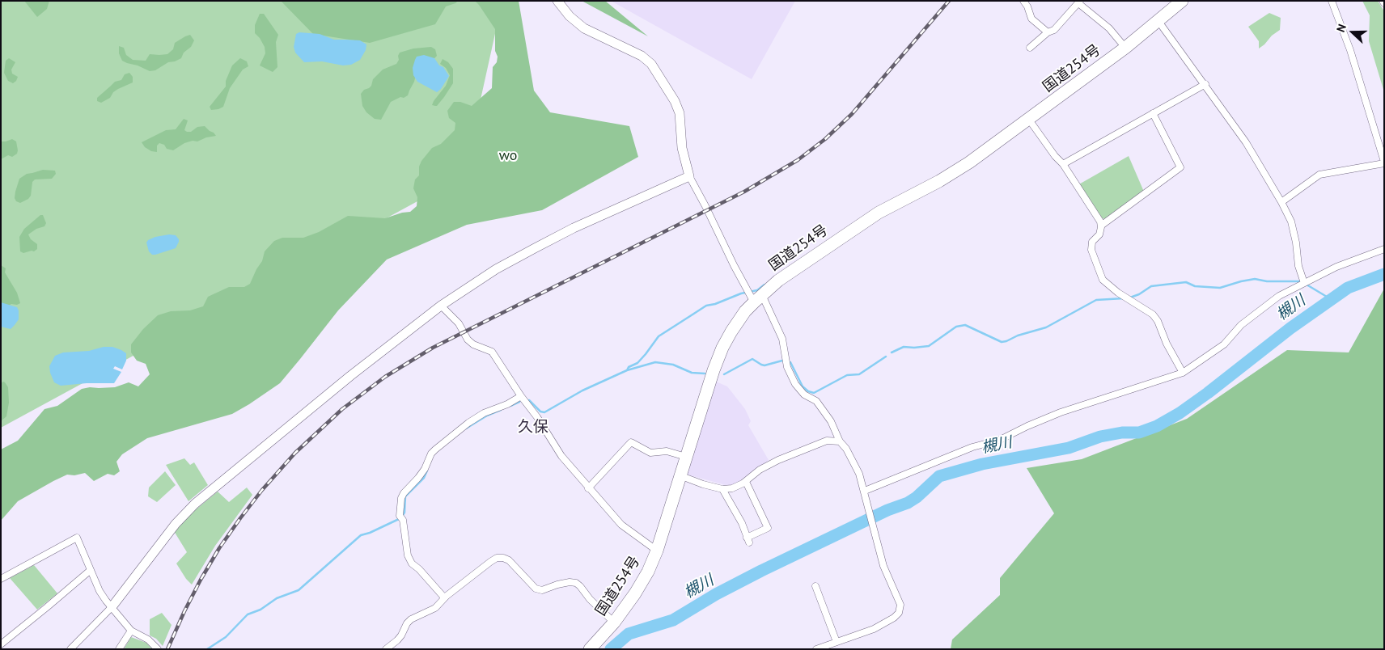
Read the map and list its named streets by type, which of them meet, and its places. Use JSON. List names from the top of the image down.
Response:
{
  "streets": {
    "highway": ["国道254号"]
  },
  "districts": ["久保"],
  "water": ["槻川"],
  "parks": ["wo"],
  "north": "left"
}
